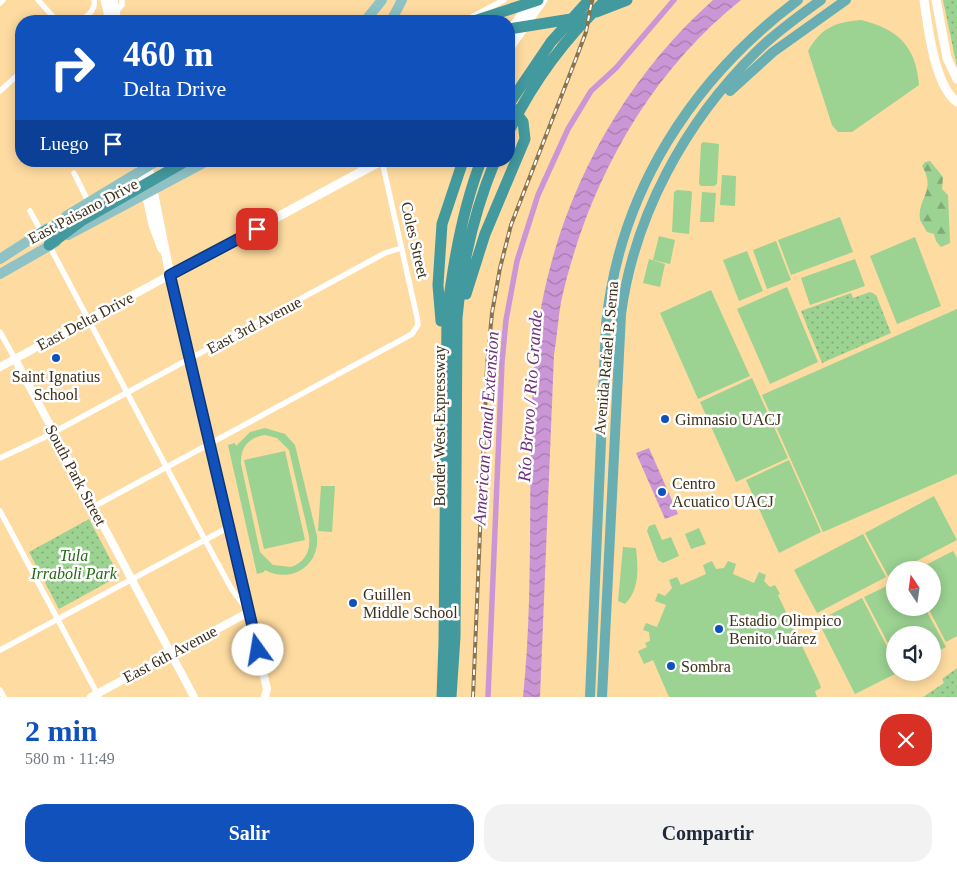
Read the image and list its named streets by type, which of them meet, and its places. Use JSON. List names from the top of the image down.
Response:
{
  "streets": {
    "highway": ["Avenida Rafael P. Serna", "Border West Expressway"],
    "main road": ["East Paisano Drive"],
    "street": [
      "Coles Street",
      "East Delta Drive",
      "East 3rd Avenue",
      "South Park Street",
      "East 6th Avenue"
    ]
  },
  "crossings": [
    ["Coles Street", "East 3rd Avenue"],
    ["East Delta Drive", "South Park Street"],
    ["East 3rd Avenue", "South Park Street"],
    ["South Park Street", "East 6th Avenue"]
  ],
  "water": ["Río Bravo / Rio Grande", "American Canal Extension"],
  "parks": ["Tula Irraboli Park"],
  "places": [
    "Saint Ignatius School",
    "Gimnasio UACJ",
    "Centro Acuatico UACJ",
    "Guillen Middle School",
    "Estadio Olimpico Benito Juárez",
    "Sombra"
  ],
  "north": "top",
  "page": {
    "turn": ["460 m", "Delta Drive"],
    "then": "Luego",
    "heading": ["2 min", "580 m · 11:49"],
    "buttons": ["Salir", "Compartir"]
  }
}
